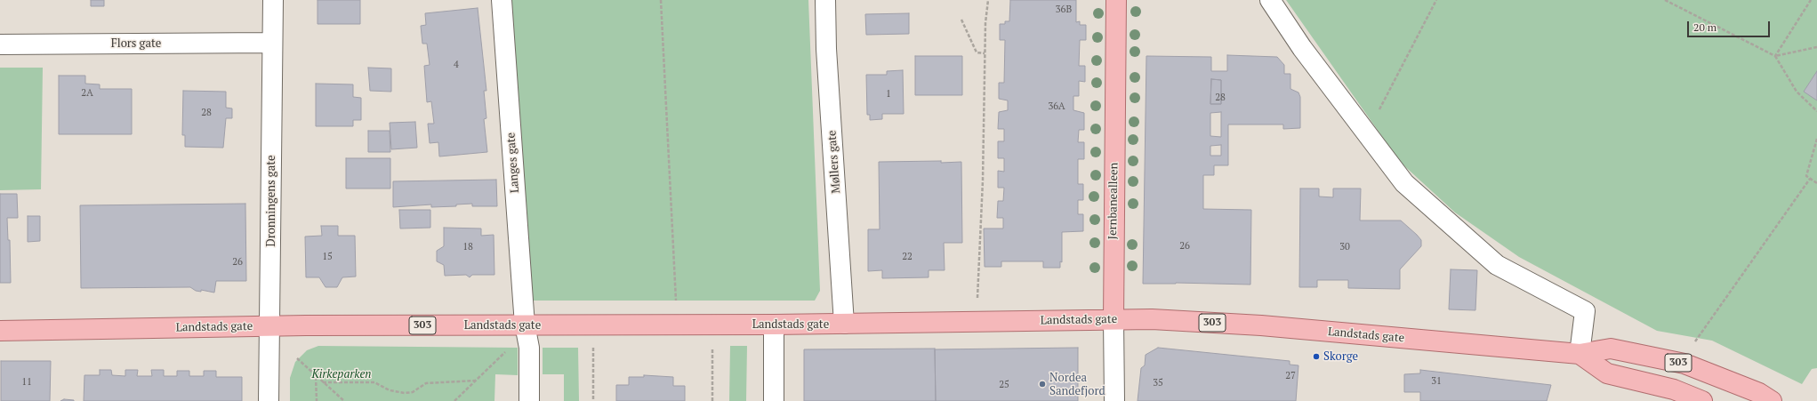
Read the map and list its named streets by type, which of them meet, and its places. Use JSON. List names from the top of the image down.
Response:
{
  "streets": {
    "main road": ["Jernbanealleen", "Landstads gate", "303"],
    "street": [
      "Flors gate",
      "Møllers gate",
      "Langes gate",
      "Dronningens gate"
    ]
  },
  "crossings": [
    ["Flors gate", "Dronningens gate"],
    ["Møllers gate", "Landstads gate"],
    ["Langes gate", "Landstads gate"],
    ["Dronningens gate", "Landstads gate"],
    ["Jernbanealleen", "Landstads gate"],
    ["Landstads gate", "303"]
  ],
  "parks": ["Kirkeparken"],
  "places": ["Skorge", "Nordea Sandefjord"],
  "house_numbers": [
    "36B",
    "4",
    "2A",
    "1",
    "28",
    "36A",
    "28",
    "26",
    "18",
    "30",
    "15",
    "22",
    "26",
    "27",
    "31",
    "11",
    "35",
    "25"
  ],
  "scale_bar": "20 m"
}
